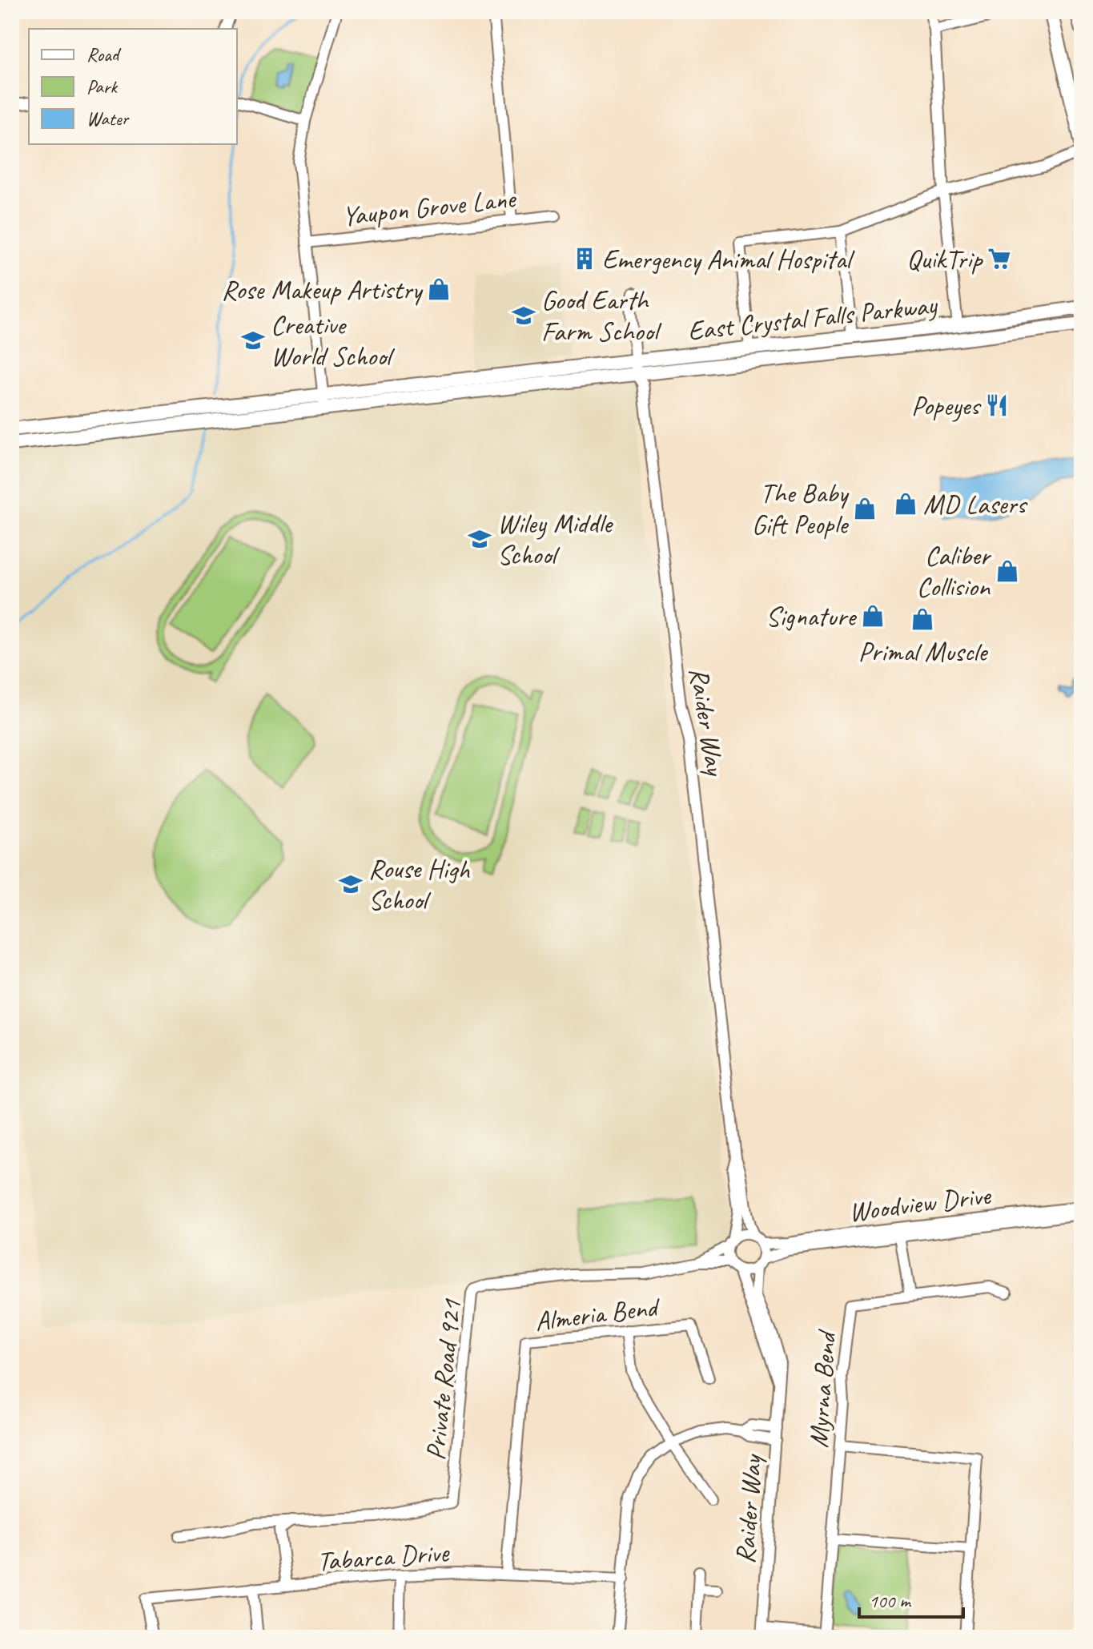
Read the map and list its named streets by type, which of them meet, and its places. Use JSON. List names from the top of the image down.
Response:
{
  "streets": {
    "main road": ["East Crystal Falls Parkway"],
    "street": [
      "Yaupon Grove Lane",
      "Raider Way",
      "Woodview Drive",
      "Almeria Bend",
      "Private Road 921",
      "Myrna Bend",
      "Tabarca Drive"
    ]
  },
  "crossings": [
    ["East Crystal Falls Parkway", "Raider Way"],
    ["Raider Way", "Woodview Drive"],
    ["Raider Way", "Private Road 921"],
    ["Woodview Drive", "Private Road 921"],
    ["Almeria Bend", "Tabarca Drive"]
  ],
  "places": {
    "building": ["Emergency Animal Hospital"],
    "supermarket": ["QuikTrip"],
    "shop": [
      "Rose Makeup Artistry",
      "MD Lasers",
      "The Baby Gift People",
      "Caliber Collision",
      "Signature",
      "Primal Muscle"
    ],
    "school or university": [
      "Good Earth Farm School",
      "Creative World School",
      "Wiley Middle School",
      "Rouse High School"
    ],
    "restaurant": ["Popeyes"]
  },
  "legend": ["Road", "Park", "Water"],
  "scale_bar": "100 m"
}
